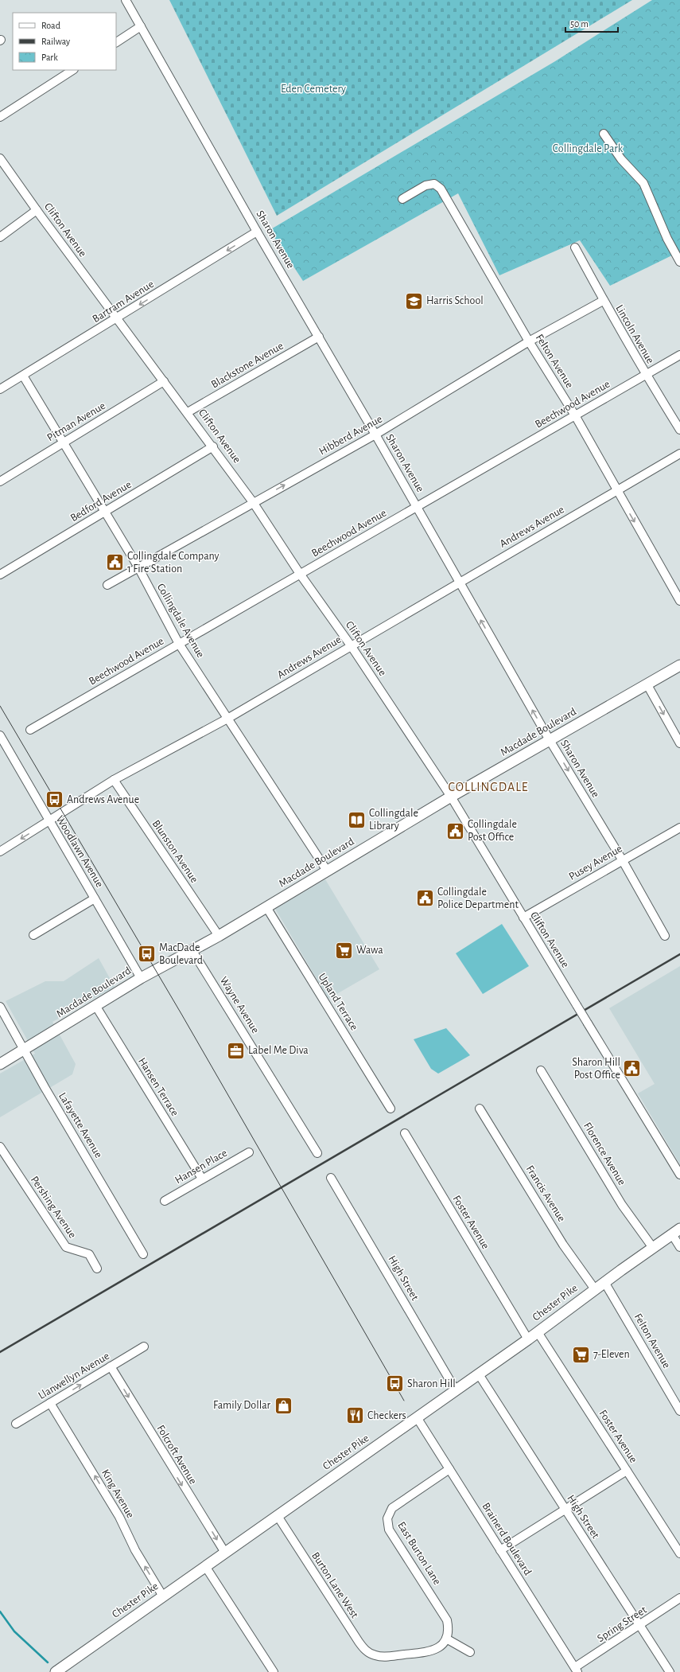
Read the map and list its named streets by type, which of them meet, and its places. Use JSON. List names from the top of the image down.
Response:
{
  "streets": {
    "main road": ["Macdade Boulevard", "Chester Pike"],
    "street": [
      "Clifton Avenue",
      "Sharon Avenue",
      "Bartram Avenue",
      "Lincoln Avenue",
      "Felton Avenue",
      "Blackstone Avenue",
      "Beechwood Avenue",
      "Pitman Avenue",
      "Hibberd Avenue",
      "Bedford Avenue",
      "Andrews Avenue",
      "Collingdale Avenue",
      "Woodlawn Avenue",
      "Blunston Avenue",
      "Pusey Avenue",
      "Upland Terrace",
      "Wayne Avenue",
      "Hansen Terrace",
      "Lafayette Avenue",
      "Florence Avenue",
      "Hansen Place",
      "Francis Avenue",
      "Pershing Avenue",
      "Foster Avenue",
      "High Street",
      "Llanwellyn Avenue",
      "Folcroft Avenue",
      "King Avenue",
      "Brainerd Boulevard",
      "East Burton Lane",
      "Burton Lane West",
      "Spring Street"
    ]
  },
  "crossings": [
    ["Clifton Avenue", "Bartram Avenue"],
    ["Clifton Avenue", "Blackstone Avenue"],
    ["Clifton Avenue", "Beechwood Avenue"],
    ["Clifton Avenue", "Pitman Avenue"],
    ["Clifton Avenue", "Hibberd Avenue"],
    ["Clifton Avenue", "Bedford Avenue"],
    ["Clifton Avenue", "Andrews Avenue"],
    ["Clifton Avenue", "Macdade Boulevard"],
    ["Clifton Avenue", "Pusey Avenue"],
    ["Sharon Avenue", "Bartram Avenue"],
    ["Sharon Avenue", "Blackstone Avenue"],
    ["Sharon Avenue", "Beechwood Avenue"],
    ["Sharon Avenue", "Hibberd Avenue"],
    ["Sharon Avenue", "Andrews Avenue"],
    ["Sharon Avenue", "Macdade Boulevard"],
    ["Sharon Avenue", "Pusey Avenue"],
    ["Bartram Avenue", "Collingdale Avenue"],
    ["Lincoln Avenue", "Beechwood Avenue"],
    ["Lincoln Avenue", "Hibberd Avenue"],
    ["Felton Avenue", "Beechwood Avenue"],
    ["Felton Avenue", "Hibberd Avenue"],
    ["Felton Avenue", "Andrews Avenue"],
    ["Felton Avenue", "Chester Pike"],
    ["Beechwood Avenue", "Collingdale Avenue"],
    ["Pitman Avenue", "Collingdale Avenue"],
    ["Hibberd Avenue", "Collingdale Avenue"],
    ["Bedford Avenue", "Collingdale Avenue"],
    ["Andrews Avenue", "Collingdale Avenue"],
    ["Andrews Avenue", "Woodlawn Avenue"],
    ["Andrews Avenue", "Blunston Avenue"],
    ["Collingdale Avenue", "Macdade Boulevard"],
    ["Macdade Boulevard", "Woodlawn Avenue"],
    ["Macdade Boulevard", "Blunston Avenue"],
    ["Macdade Boulevard", "Upland Terrace"],
    ["Macdade Boulevard", "Wayne Avenue"],
    ["Macdade Boulevard", "Hansen Terrace"],
    ["Macdade Boulevard", "Lafayette Avenue"],
    ["Hansen Terrace", "Hansen Place"],
    ["Florence Avenue", "Chester Pike"],
    ["Francis Avenue", "Chester Pike"],
    ["Foster Avenue", "Chester Pike"],
    ["High Street", "Chester Pike"],
    ["High Street", "Spring Street"],
    ["Chester Pike", "Folcroft Avenue"],
    ["Chester Pike", "King Avenue"],
    ["Chester Pike", "Brainerd Boulevard"],
    ["Chester Pike", "Burton Lane West"],
    ["Llanwellyn Avenue", "Folcroft Avenue"],
    ["Llanwellyn Avenue", "King Avenue"],
    ["Brainerd Boulevard", "East Burton Lane"],
    ["Brainerd Boulevard", "Spring Street"],
    ["East Burton Lane", "Burton Lane West"]
  ],
  "one_way": [
    "Bartram Avenue",
    "Llanwellyn Avenue",
    "Folcroft Avenue",
    "King Avenue"
  ],
  "districts": ["COLLINGDALE"],
  "parks": ["Eden Cemetery", "Collingdale Park"],
  "places": {
    "school or university": ["Harris School"],
    "public building": [
      "Collingdale Company 1 Fire Station",
      "Collingdale Post Office",
      "Collingdale Police Department",
      "Sharon Hill Post Office"
    ],
    "bus stop": ["Andrews Avenue", "MacDade Boulevard", "Sharon Hill"],
    "library": ["Collingdale Library"],
    "supermarket": ["Wawa", "7-Eleven"],
    "office": ["Label Me Diva"],
    "shop": ["Family Dollar"],
    "restaurant": ["Checkers"]
  },
  "legend": ["Road", "Railway", "Park"],
  "scale_bar": "50 m"
}
